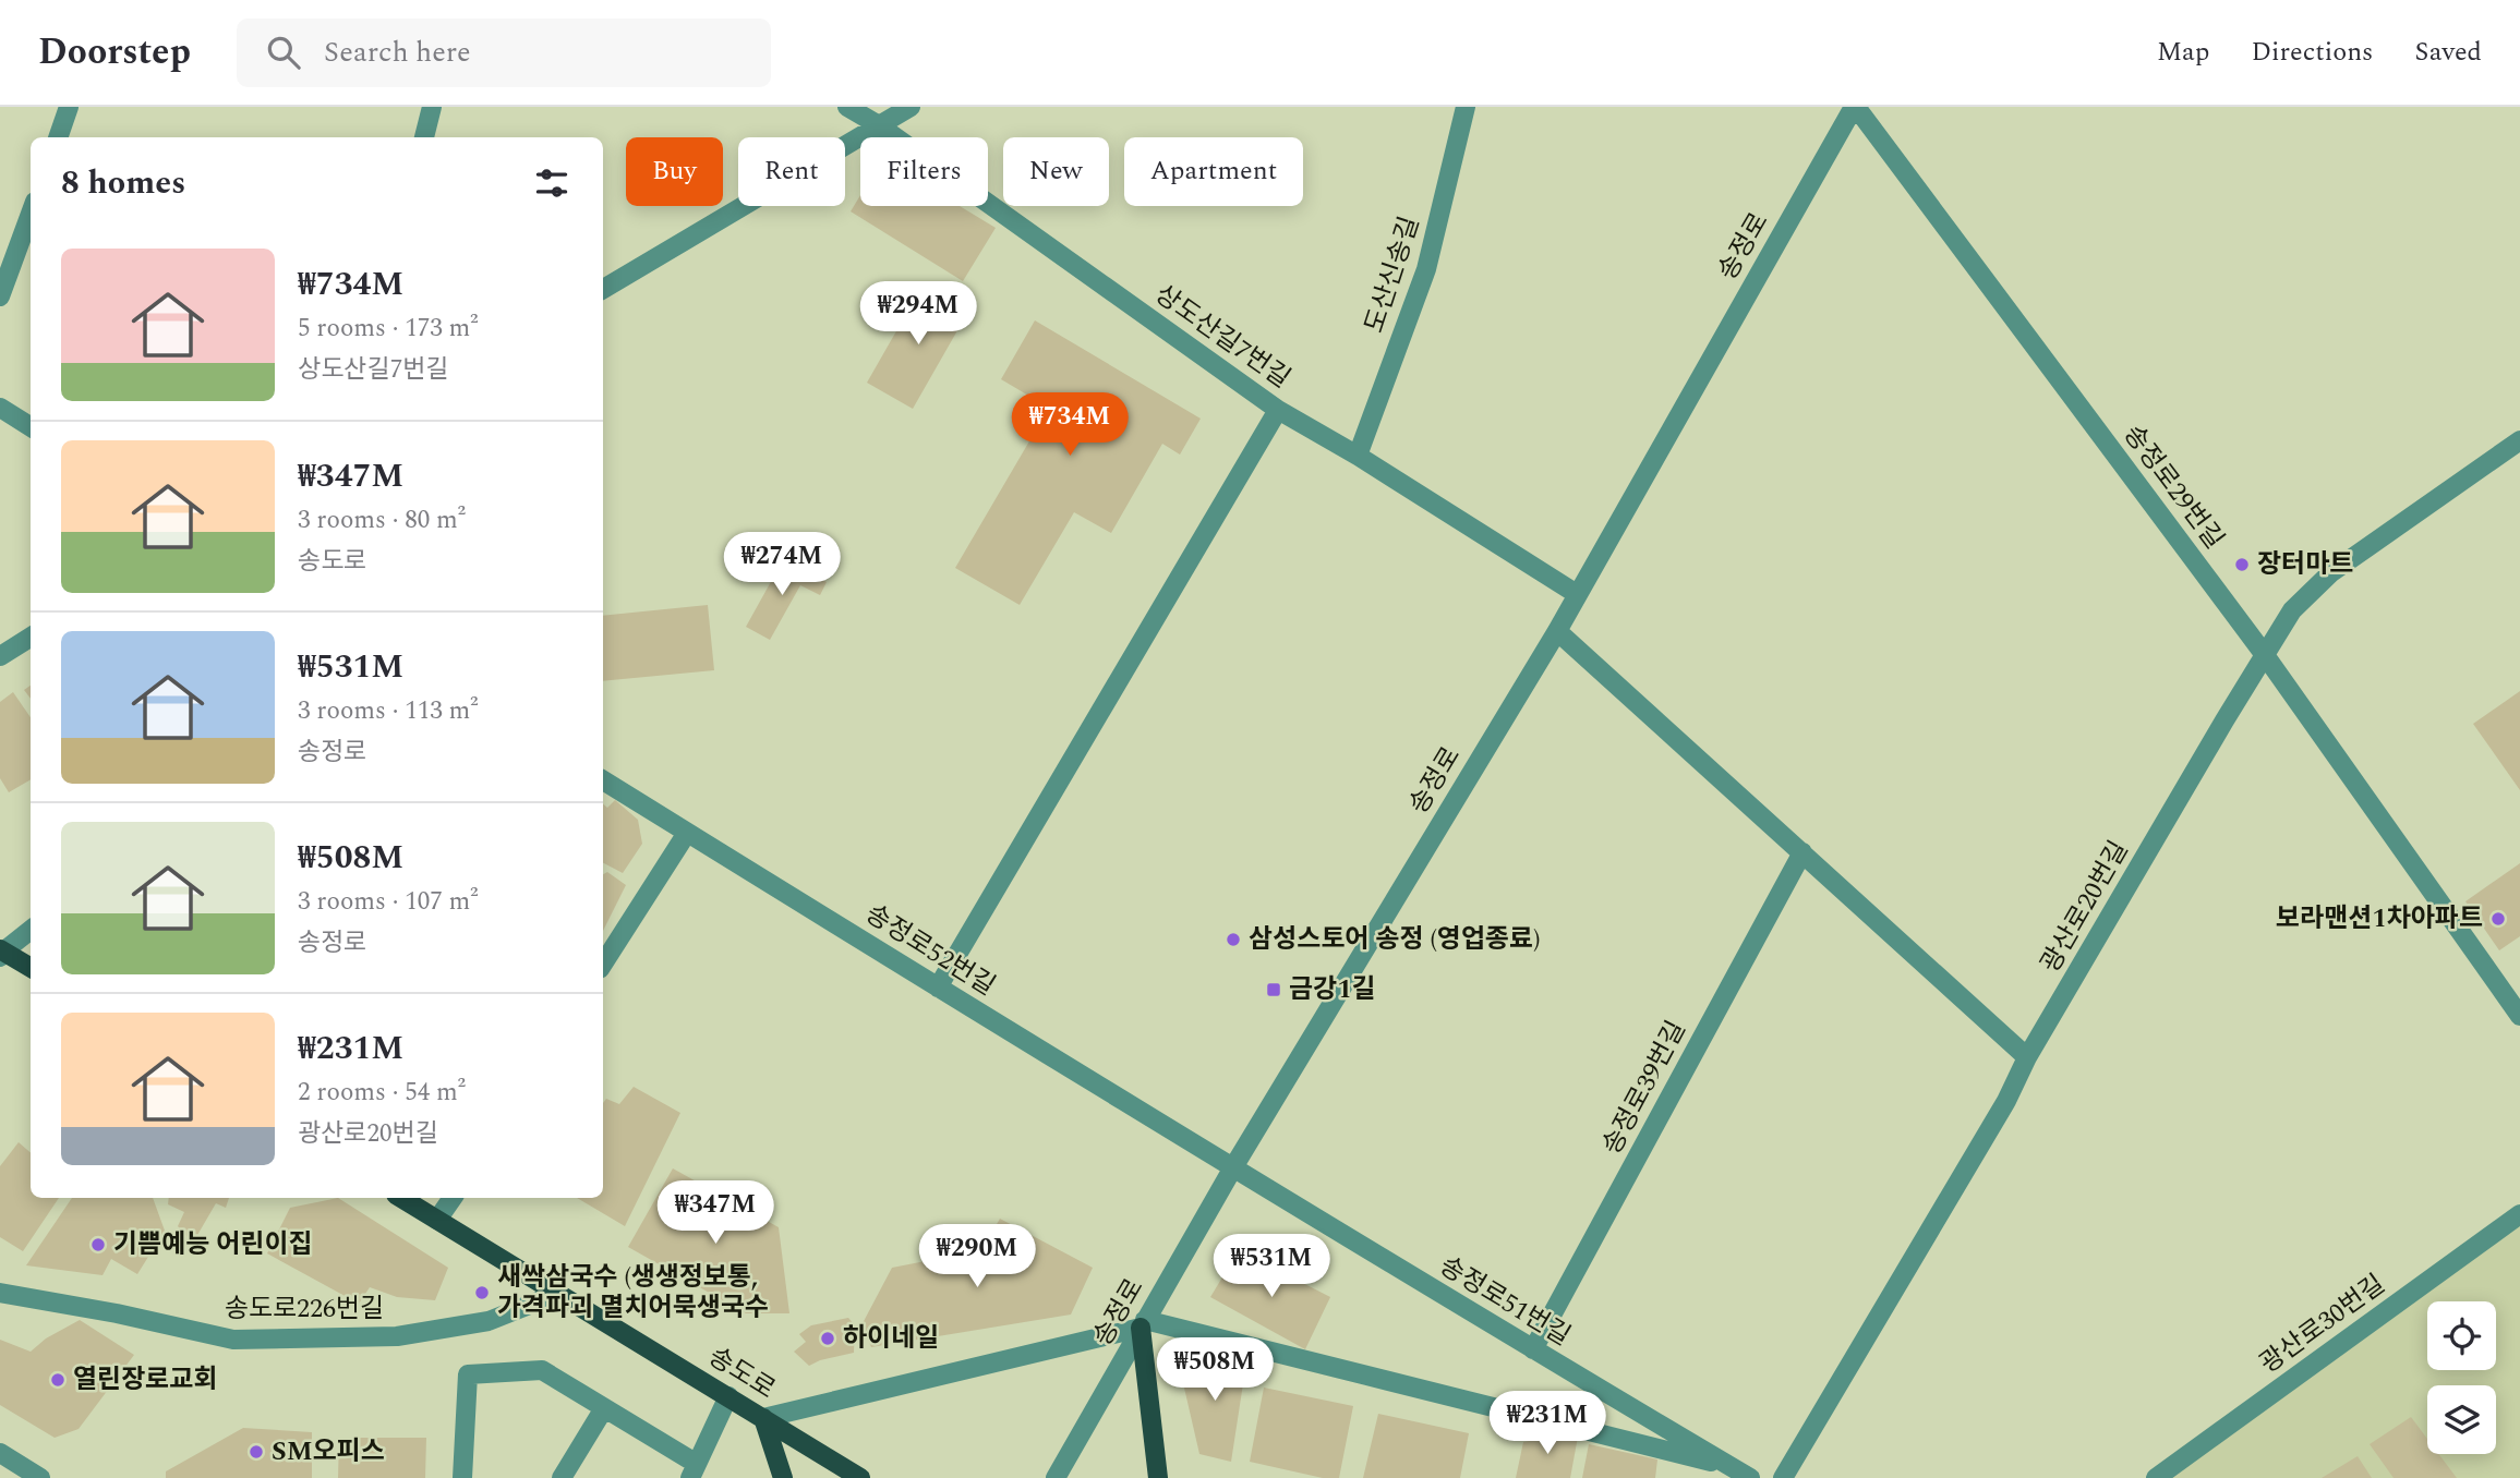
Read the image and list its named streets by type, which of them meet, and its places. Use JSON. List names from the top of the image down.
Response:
{
  "streets": {
    "main road": ["송도로"],
    "street": [
      "송정로",
      "도산신송길",
      "상도산길7번길",
      "송정로29번길",
      "광산로20번길",
      "송정로52번길",
      "송정로39번길",
      "송정로51번길",
      "송도로226번길",
      "광산로30번길"
    ]
  },
  "crossings": [
    ["송정로", "상도산길7번길"],
    ["송정로", "송정로29번길"],
    ["송정로", "송정로52번길"],
    ["송정로", "송정로51번길"],
    ["도산신송길", "상도산길7번길"],
    ["송정로29번길", "광산로20번길"],
    ["송정로52번길", "송정로51번길"],
    ["송정로39번길", "송정로51번길"],
    ["송도로226번길", "송도로"]
  ],
  "places": {
    "other": [
      "장터마트",
      "보라맨션1차아파트",
      "삼성스토어 송정 (영업종료)",
      "기쁨예능 어린이집",
      "새싹삼국수 (생생정보통, 가격파괴 멸치어묵생국수",
      "하이네일",
      "열린장로교회",
      "SM오피스"
    ],
    "transit": ["금강1길"]
  },
  "page": {
    "header": "Doorstep",
    "search": "Search here",
    "nav": ["Map", "Directions", "Saved"],
    "chip": [
      "Buy",
      "Rent",
      "Filters",
      "New",
      "Apartment"
    ],
    "heading": "8 homes",
    "list": [
      {
        "name": "₩734M",
        "note": "5 rooms · 173 m² · 상도산길7번길"
      },
      {
        "name": "₩347M",
        "note": "3 rooms · 80 m² · 송도로"
      },
      {
        "name": "₩531M",
        "note": "3 rooms · 113 m² · 송정로"
      },
      {
        "name": "₩508M",
        "note": "3 rooms · 107 m² · 송정로"
      },
      {
        "name": "₩231M",
        "note": "2 rooms · 54 m² · 광산로20번길"
      }
    ],
    "price": [
      "₩294M",
      "₩734M",
      "₩274M",
      "₩347M",
      "₩290M",
      "₩531M",
      "₩508M",
      "₩231M"
    ]
  }
}
